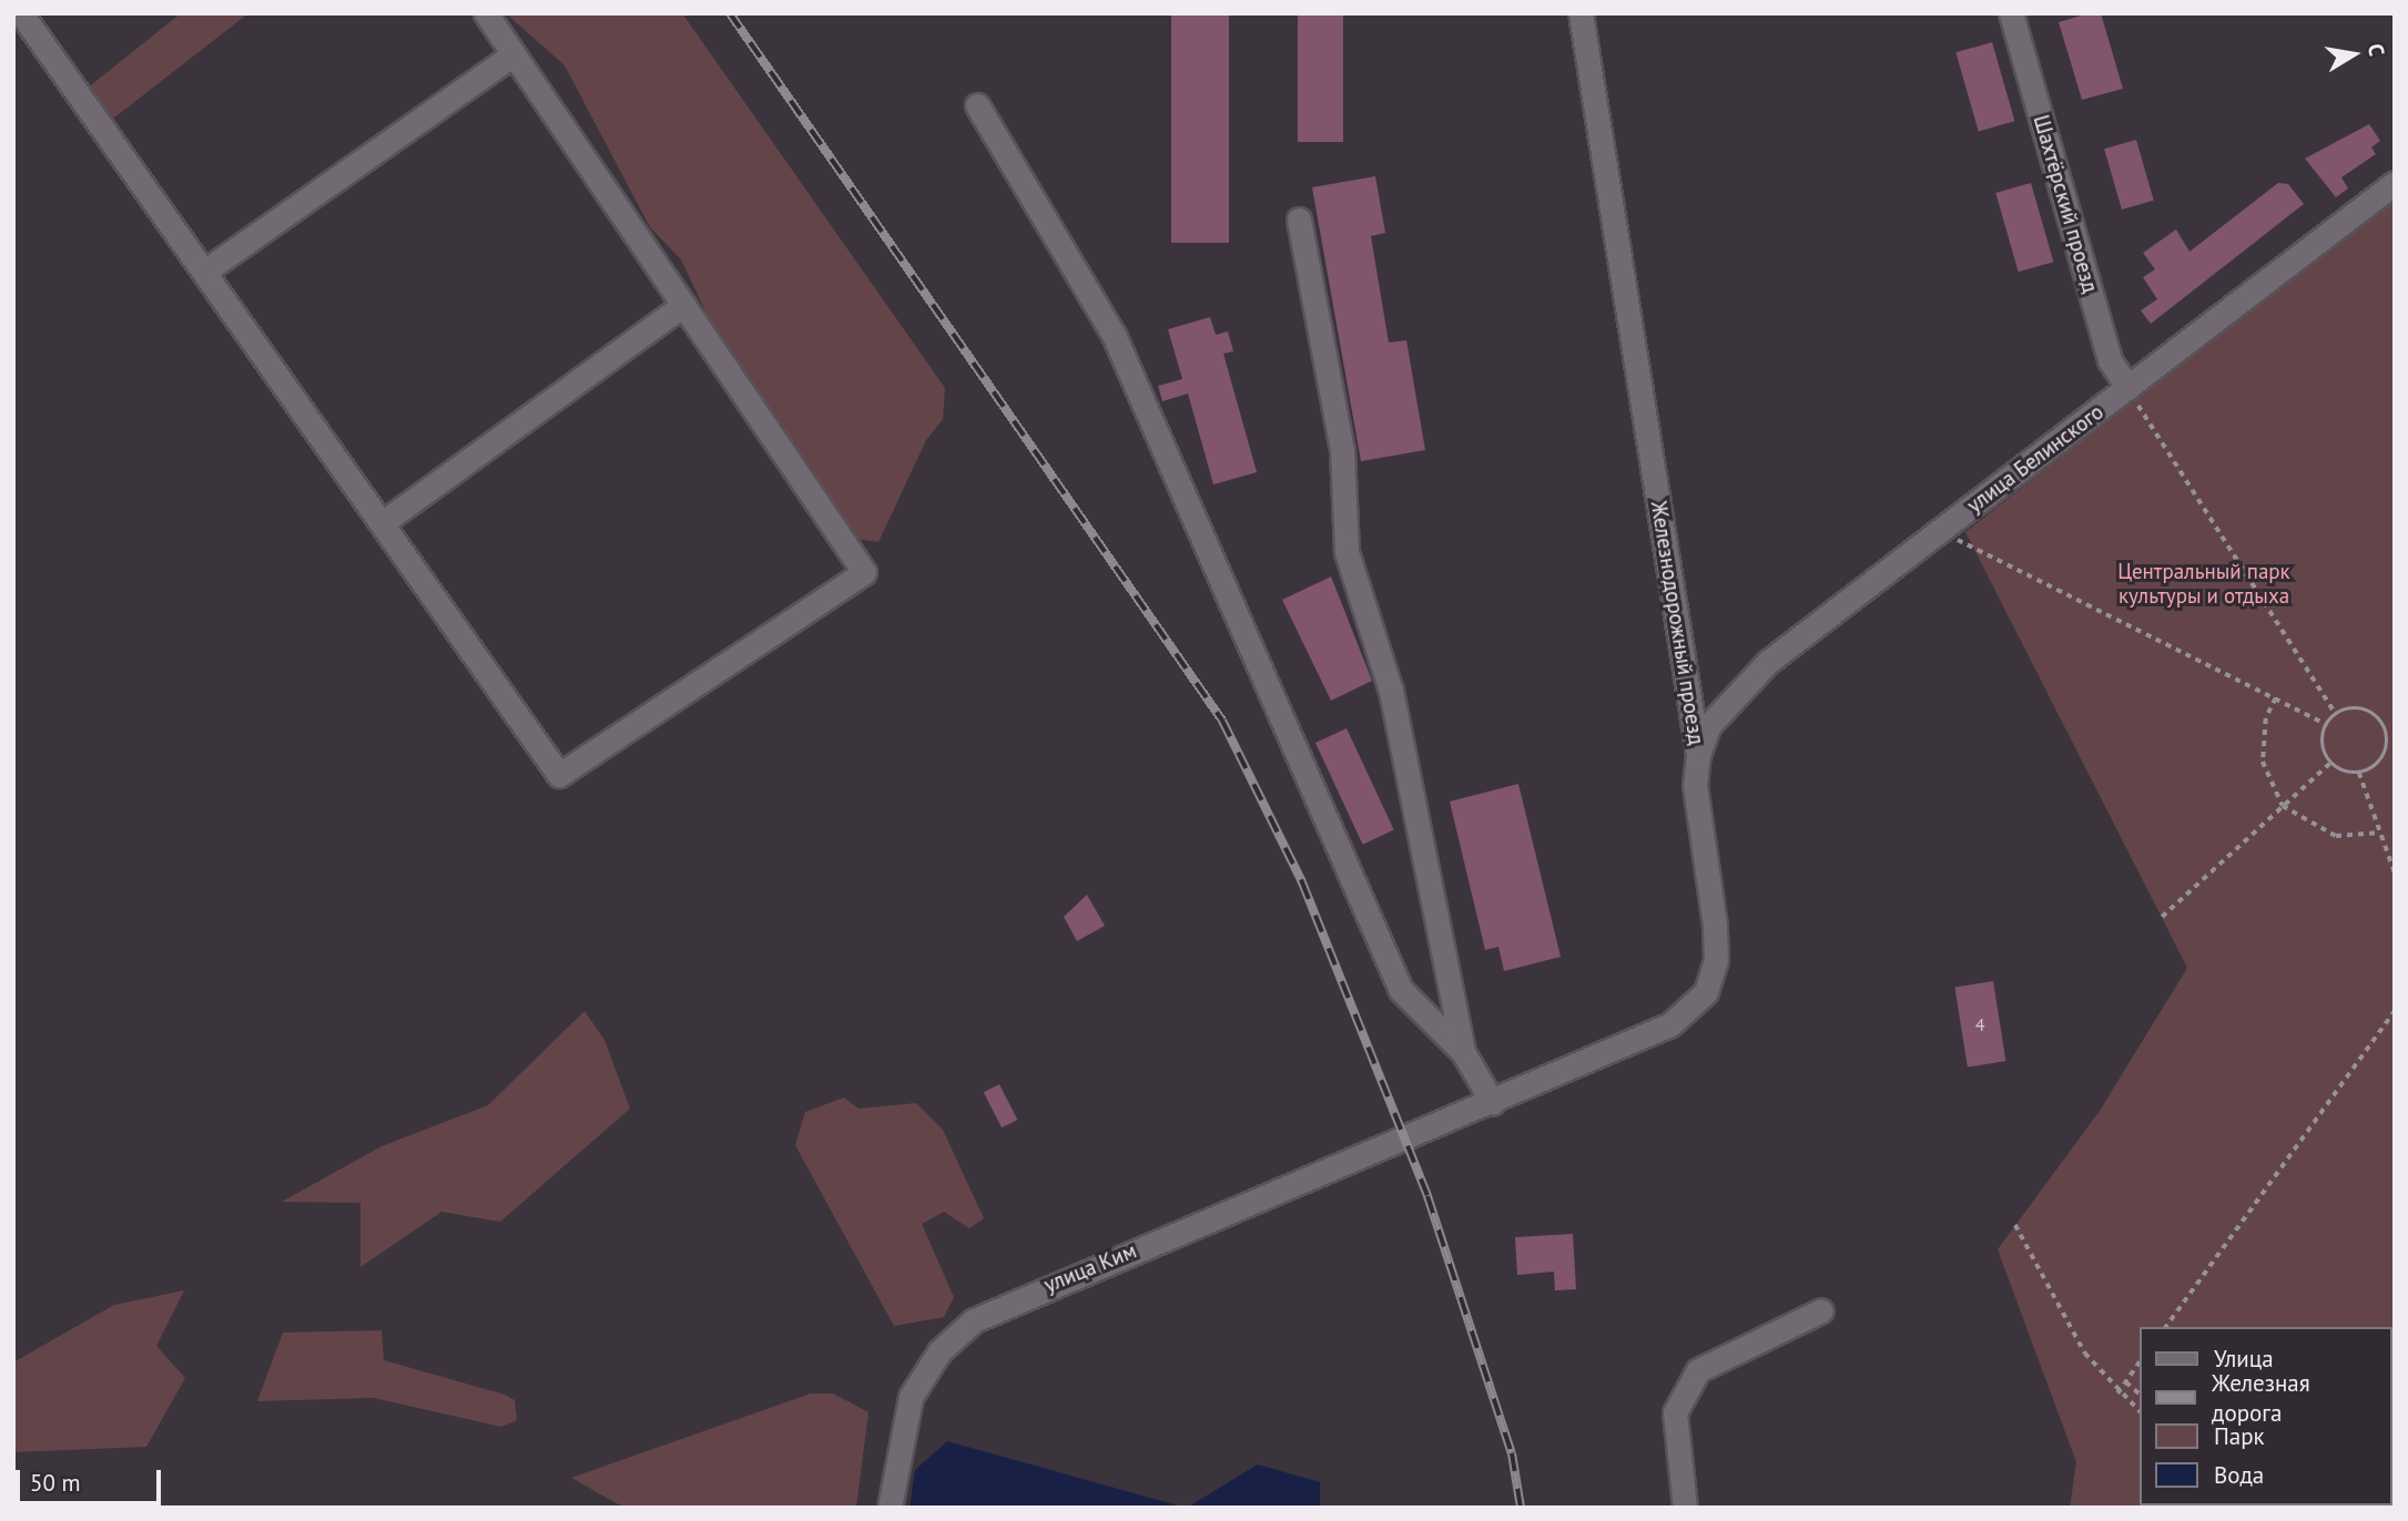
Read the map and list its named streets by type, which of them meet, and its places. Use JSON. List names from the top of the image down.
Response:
{
  "streets": {
    "street": [
      "Шахтёрский проезд",
      "улица Белинского",
      "Железнодорожный проезд",
      "улица Ким"
    ]
  },
  "crossings": [
    ["Шахтёрский проезд", "улица Белинского"],
    ["улица Белинского", "Железнодорожный проезд"],
    ["Железнодорожный проезд", "улица Ким"]
  ],
  "parks": ["Центральный парк культуры и отдыха"],
  "house_numbers": ["4"],
  "legend": [
    "Улица",
    "Железная дорога",
    "Парк",
    "Вода"
  ],
  "scale_bar": "50 m",
  "north": "right"
}
